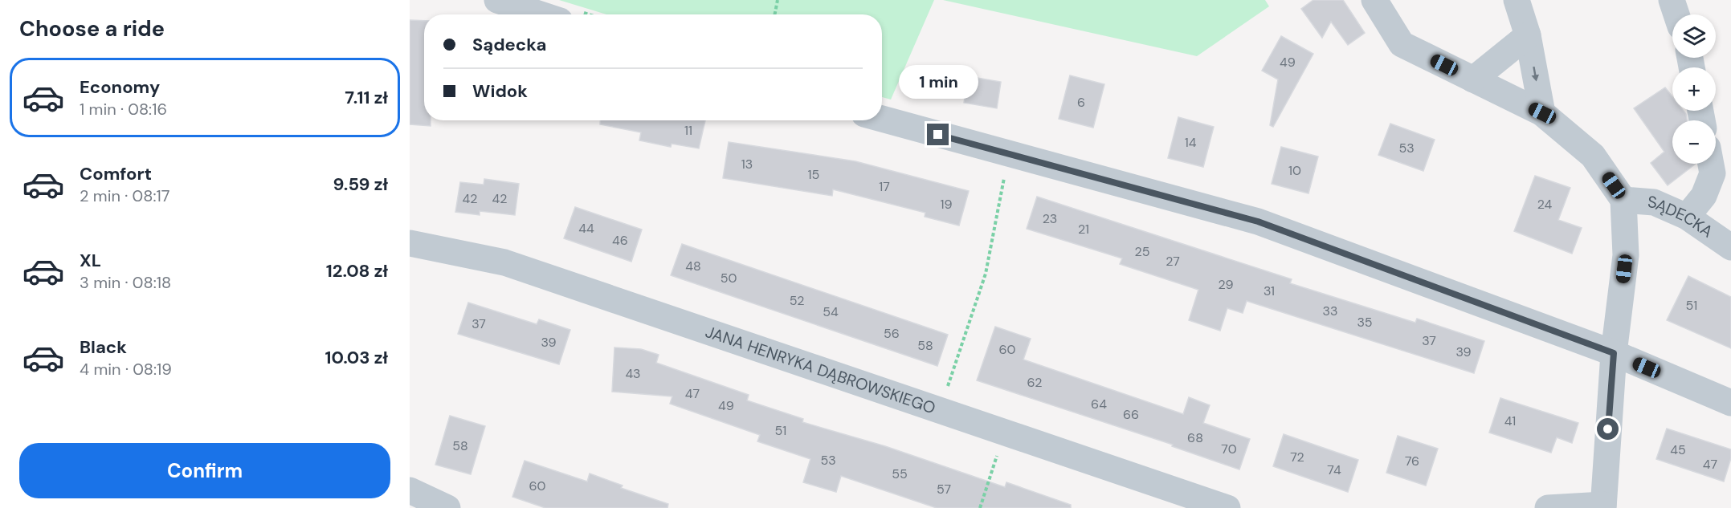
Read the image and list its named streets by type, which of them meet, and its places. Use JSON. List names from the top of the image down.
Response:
{
  "streets": {
    "street": ["SĄDECKA", "JANA HENRYKA DĄBROWSKIEGO"]
  },
  "house_numbers": [
    "49",
    "6",
    "11",
    "14",
    "53",
    "13",
    "10",
    "15",
    "17",
    "42",
    "42",
    "19",
    "24",
    "23",
    "44",
    "21",
    "46",
    "25",
    "27",
    "48",
    "50",
    "29",
    "31",
    "52",
    "51",
    "33",
    "54",
    "35",
    "37",
    "56",
    "37",
    "39",
    "58",
    "60",
    "39",
    "43",
    "62",
    "47",
    "64",
    "49",
    "66",
    "41",
    "51",
    "68",
    "58",
    "70",
    "45",
    "72",
    "53",
    "76",
    "47",
    "74",
    "55",
    "60",
    "57"
  ],
  "page": {
    "heading": "Choose a ride",
    "map_buttons": ["+", "−"],
    "banner": ["Sądecka", "Widok"],
    "list": [
      {
        "name": "Economy",
        "note": "1 min · 08:16",
        "value": "7.11 zł"
      },
      {
        "name": "Comfort",
        "note": "2 min · 08:17",
        "value": "9.59 zł"
      },
      {
        "name": "XL",
        "note": "3 min · 08:18",
        "value": "12.08 zł"
      },
      {
        "name": "Black",
        "note": "4 min · 08:19",
        "value": "10.03 zł"
      }
    ],
    "bubble": "1 min",
    "buttons": "Confirm"
  }
}
